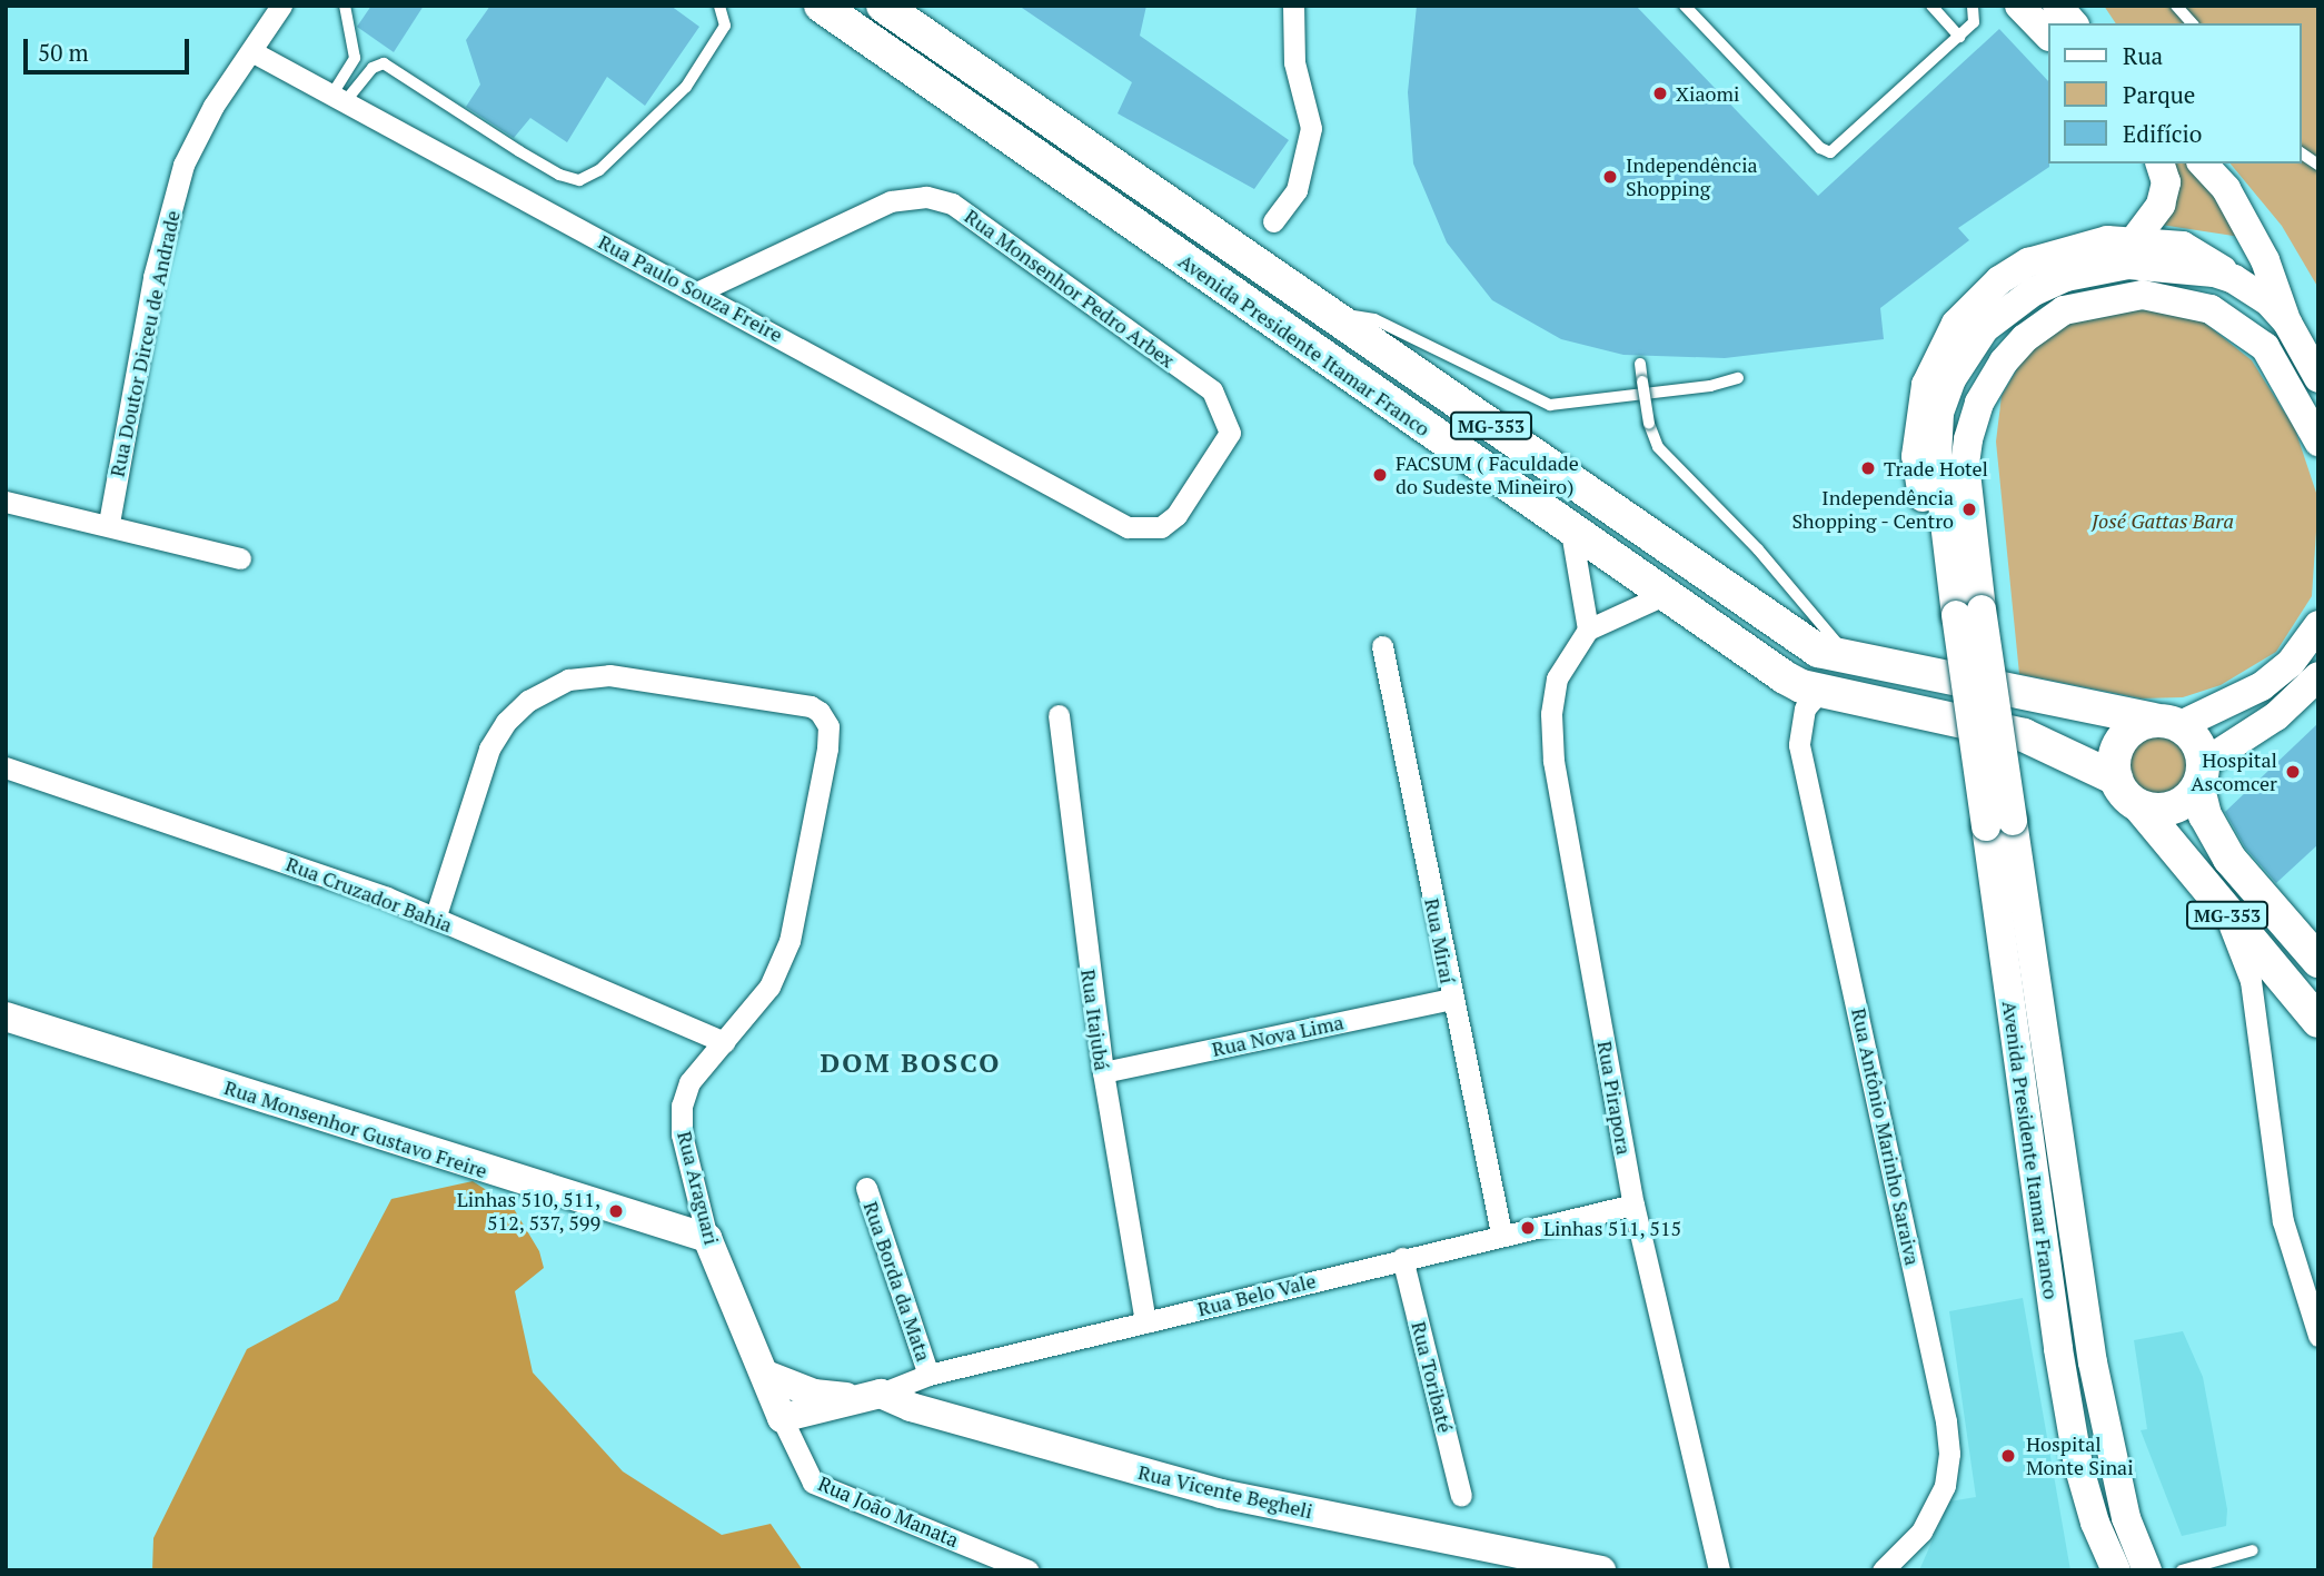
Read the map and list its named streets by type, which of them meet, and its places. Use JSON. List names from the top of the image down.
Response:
{
  "streets": {
    "main road": [
      "Avenida Presidente Itamar Franco",
      "MG-353",
      "Rua Monsenhor Gustavo Freire",
      "Rua Araguari",
      "Rua Vicente Begheli",
      "Rua João Manata"
    ],
    "street": [
      "Rua Paulo Souza Freire",
      "Rua Monsenhor Pedro Arbex",
      "Rua Doutor Dirceu de Andrade",
      "Rua Cruzador Bahia",
      "Rua Miraí",
      "Rua Itajubá",
      "Rua Nova Lima",
      "Rua Pirapora",
      "Rua Antônio Marinho Saraiva",
      "Rua Borda da Mata",
      "Rua Belo Vale",
      "Rua Toribaté"
    ]
  },
  "crossings": [
    ["Rua Paulo Souza Freire", "Rua Monsenhor Pedro Arbex"],
    ["Rua Paulo Souza Freire", "Rua Doutor Dirceu de Andrade"],
    ["Avenida Presidente Itamar Franco", "MG-353"],
    ["Avenida Presidente Itamar Franco", "Rua Antônio Marinho Saraiva"],
    ["Rua Cruzador Bahia", "Rua Araguari"],
    ["Rua Miraí", "Rua Nova Lima"],
    ["Rua Miraí", "Rua Belo Vale"],
    ["Rua Itajubá", "Rua Nova Lima"],
    ["Rua Itajubá", "Rua Belo Vale"],
    ["Rua Pirapora", "Rua Belo Vale"],
    ["Rua Monsenhor Gustavo Freire", "Rua Araguari"],
    ["Rua Araguari", "Rua Vicente Begheli"],
    ["Rua Araguari", "Rua João Manata"],
    ["Rua Borda da Mata", "Rua Belo Vale"],
    ["Rua Belo Vale", "Rua Toribaté"],
    ["Rua Belo Vale", "Rua Vicente Begheli"],
    ["Rua Vicente Begheli", "Rua João Manata"]
  ],
  "districts": ["DOM BOSCO"],
  "parks": ["José Gattas Bara"],
  "places": [
    "Xiaomi",
    "Independência Shopping",
    "Trade Hotel",
    "FACSUM ( Faculdade do Sudeste Mineiro)",
    "Independência Shopping - Centro",
    "Hospital Ascomcer",
    "Linhas 510, 511, 512, 537, 599",
    "Linhas 511, 515",
    "Hospital Monte Sinai"
  ],
  "legend": ["Rua", "Parque", "Edifício"],
  "scale_bar": "50 m"
}
